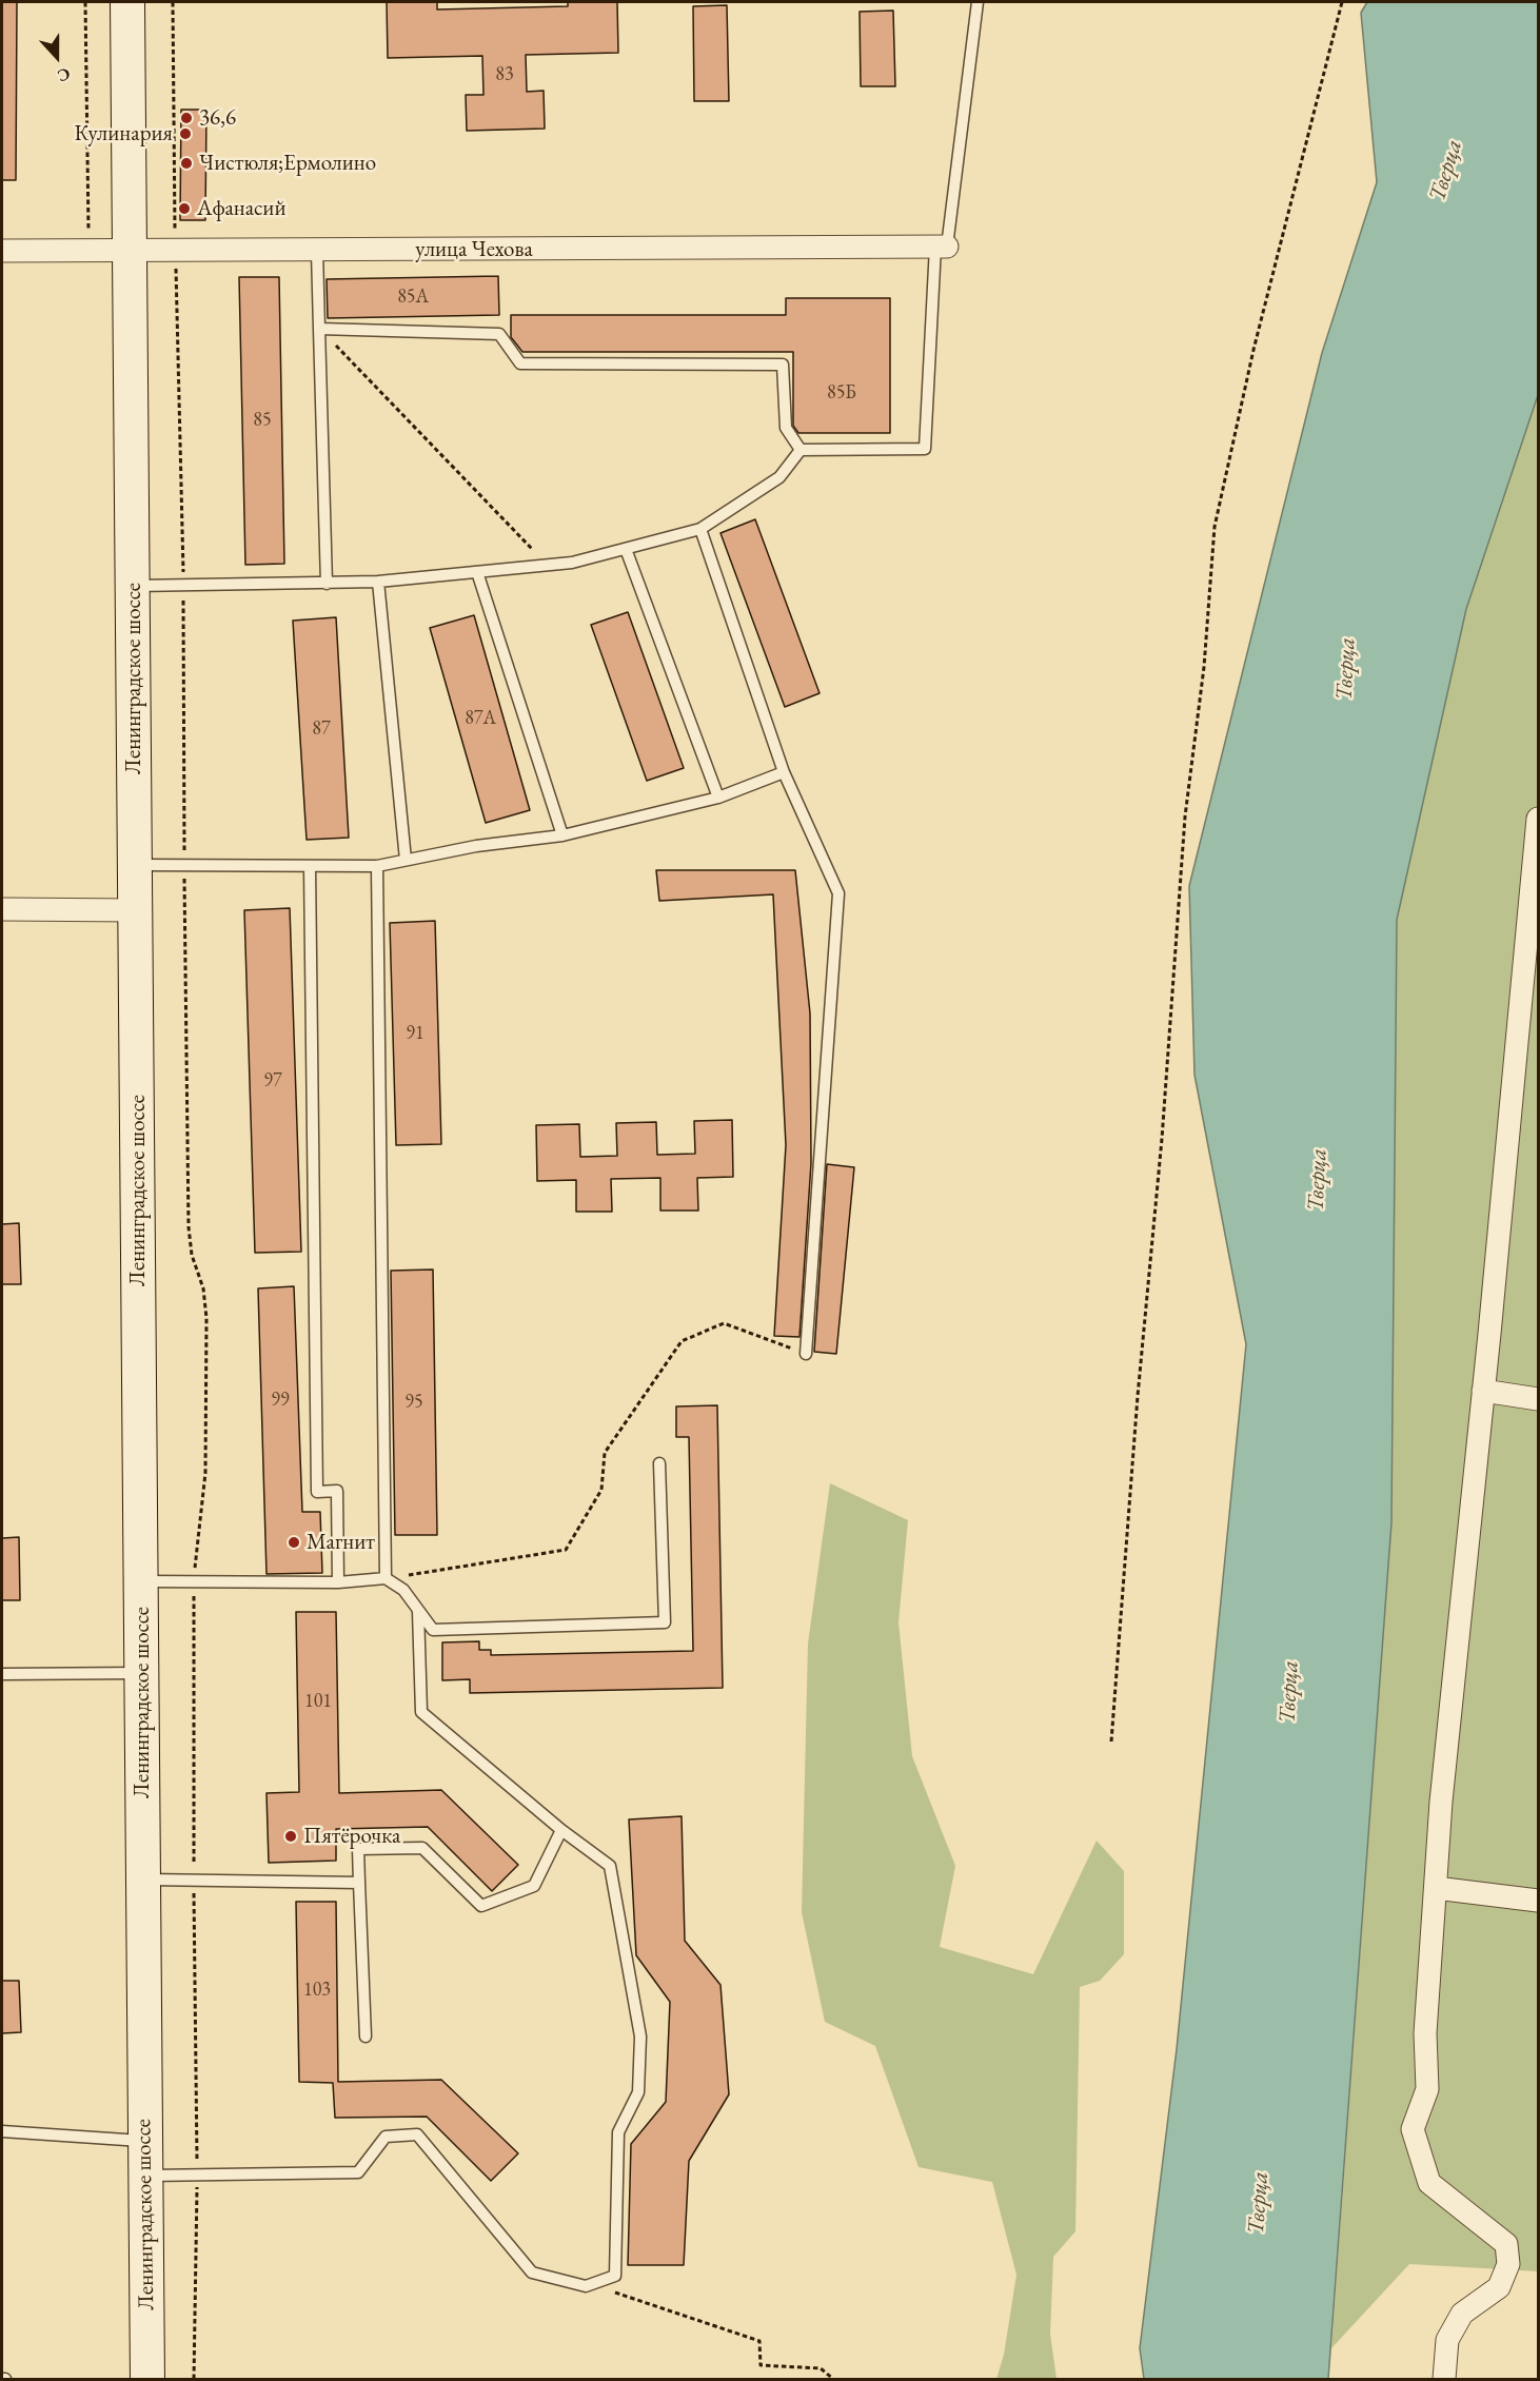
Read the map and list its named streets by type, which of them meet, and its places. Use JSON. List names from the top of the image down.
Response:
{
  "streets": {
    "main road": ["Ленинградское шоссе"],
    "street": ["улица Чехова"]
  },
  "crossings": [
    ["улица Чехова", "Ленинградское шоссе"]
  ],
  "water": ["Тверца"],
  "places": [
    "36,6",
    "Кулинария",
    "Чистюля;Ермолино",
    "Афанасий",
    "Магнит",
    "Пятёрочка"
  ],
  "house_numbers": [
    "83",
    "85А",
    "85Б",
    "85",
    "87А",
    "87",
    "91",
    "97",
    "99",
    "95",
    "101",
    "103"
  ],
  "north": "bottom"
}
